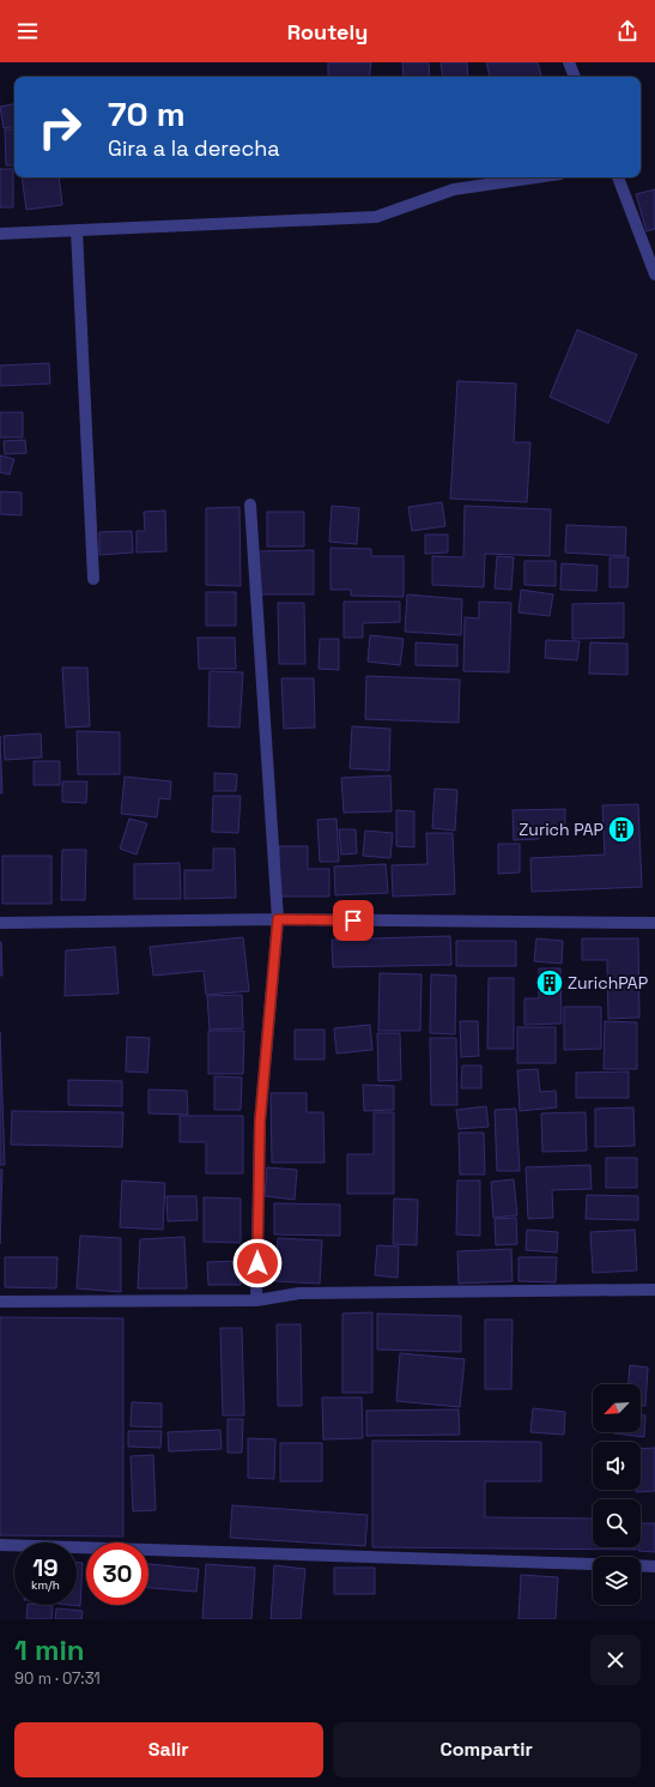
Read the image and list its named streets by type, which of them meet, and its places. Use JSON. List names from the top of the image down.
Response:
{
  "places": {
    "building": ["Zurich PAP", "ZurichPAP"]
  },
  "north": "bottom left",
  "page": {
    "header": "Routely",
    "turn": ["70 m", "Gira a la derecha"],
    "speed": "19 km/h",
    "limit": "30",
    "heading": ["1 min", "90 m · 07:31"],
    "buttons": ["Salir", "Compartir"]
  }
}
